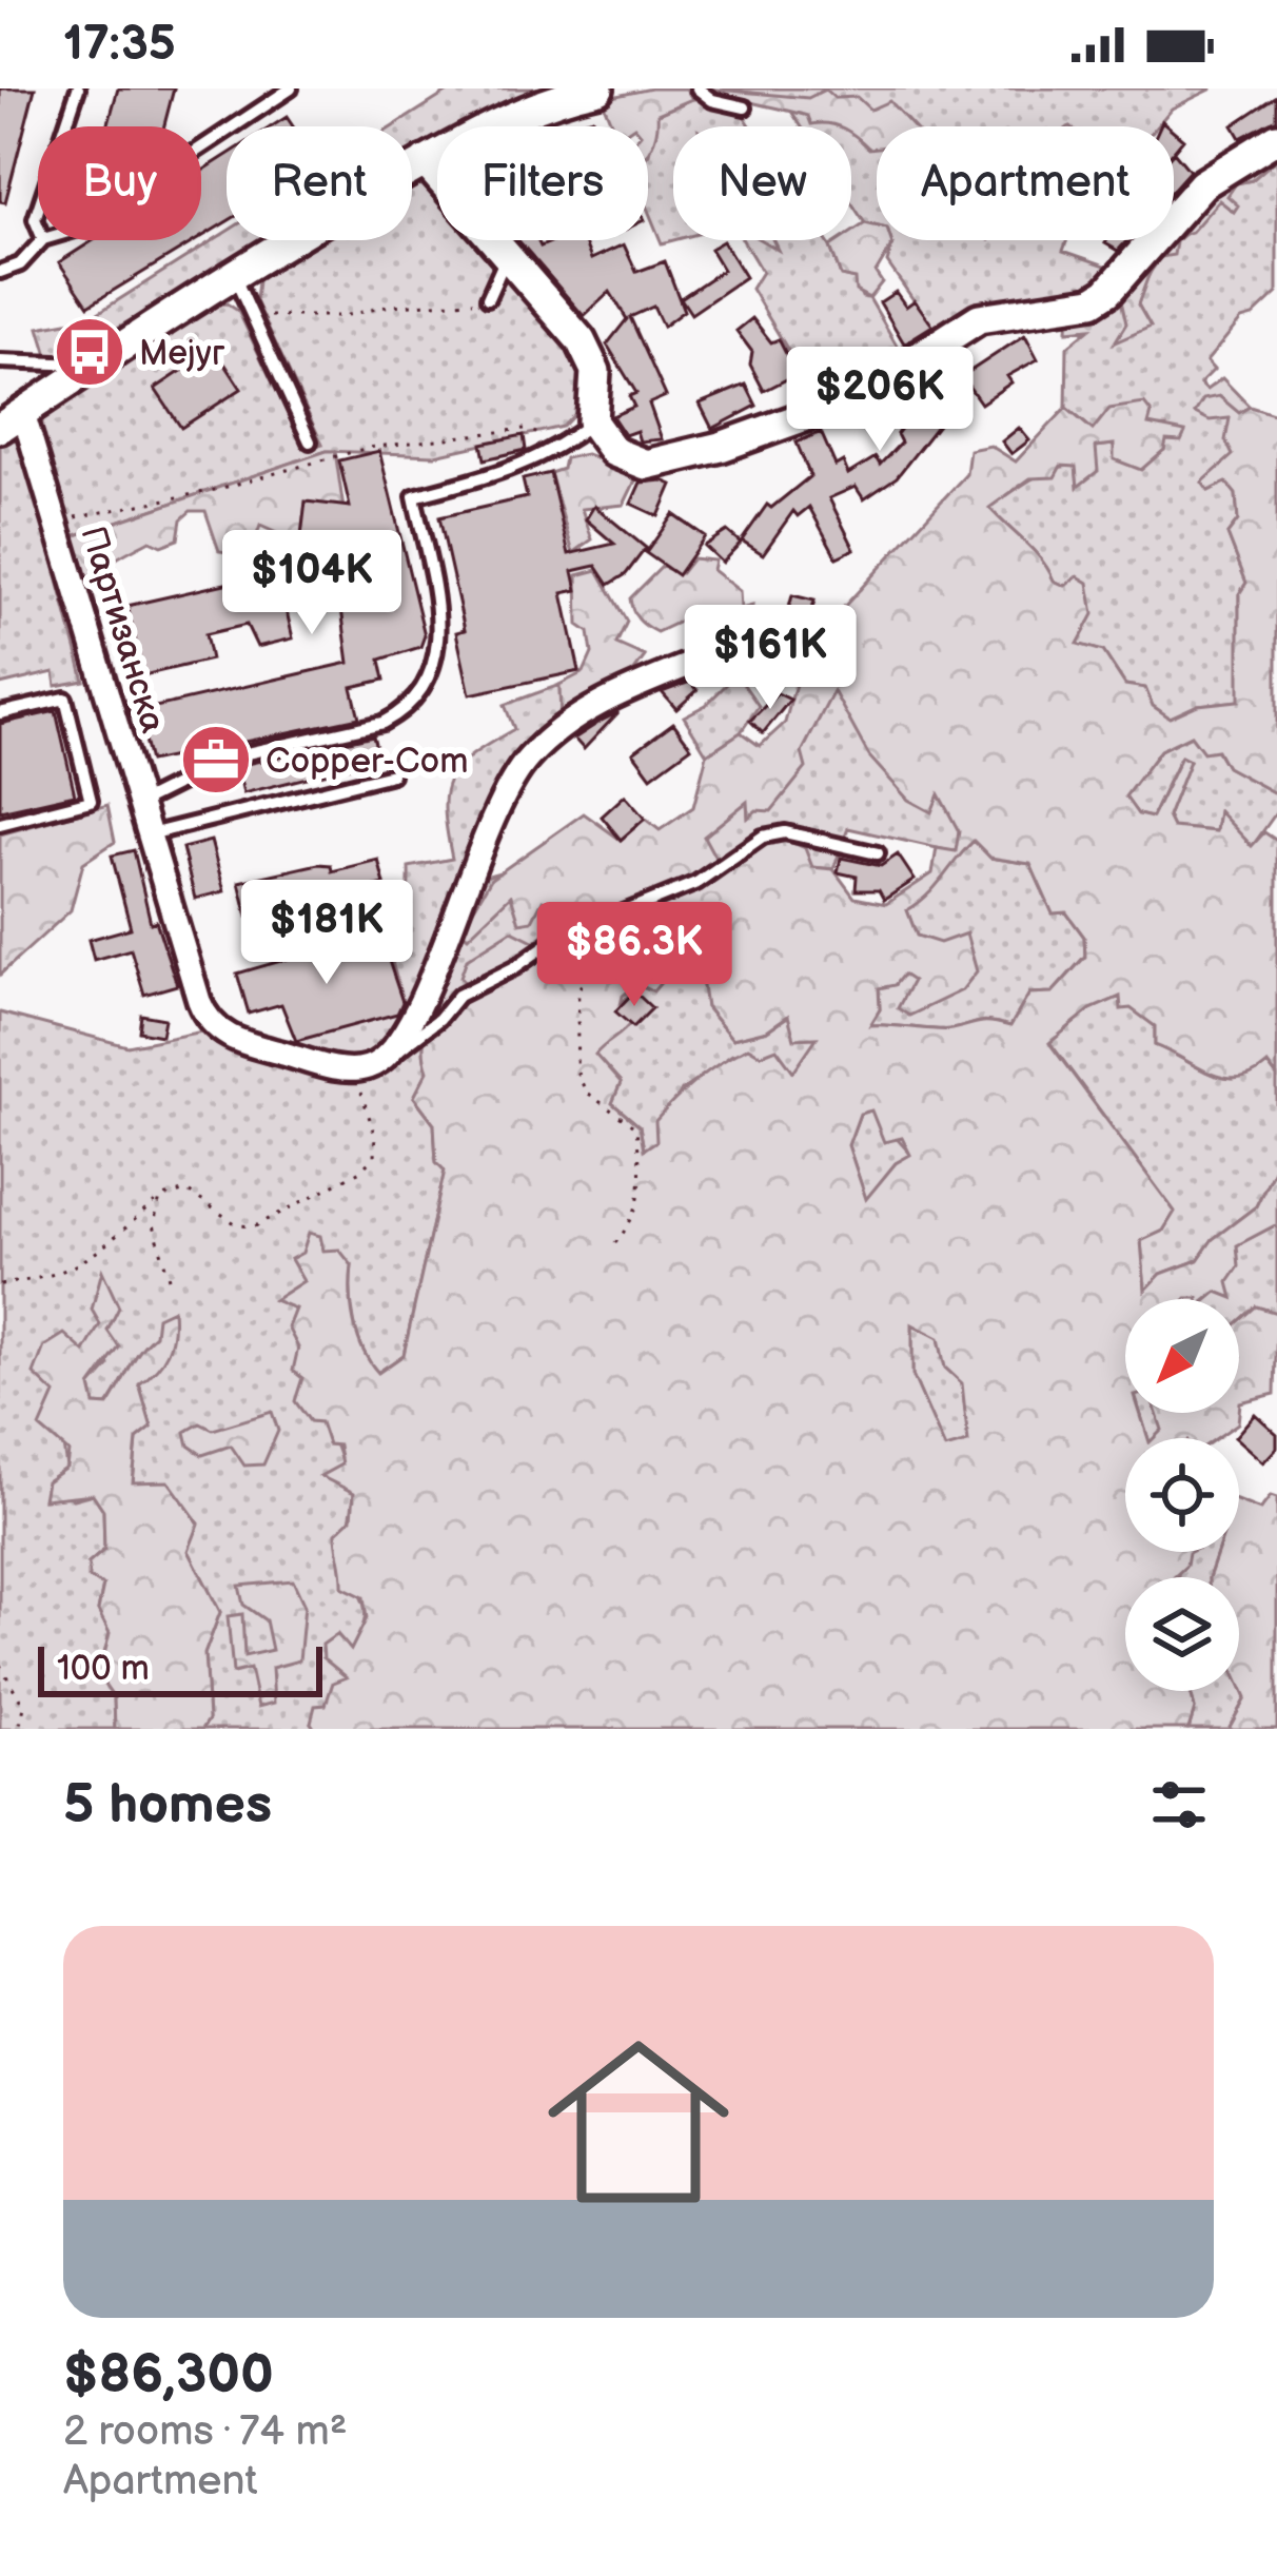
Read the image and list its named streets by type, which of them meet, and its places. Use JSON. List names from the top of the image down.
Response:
{
  "streets": {
    "street": ["Партизанска"]
  },
  "places": {
    "bus stop": ["Мејуг"],
    "office": ["Copper-Com"]
  },
  "scale_bar": "100 m",
  "north": "bottom left",
  "page": {
    "status": "17:35",
    "chip": [
      "Buy",
      "Rent",
      "Filters",
      "New",
      "Apartment"
    ],
    "price": [
      "$206K",
      "$104K",
      "$161K",
      "$181K",
      "$86.3K"
    ],
    "scale": "100 m",
    "heading": "5 homes",
    "list": [
      {
        "name": "$86,300",
        "note": "2 rooms · 74 m² · Apartment"
      }
    ]
  }
}
